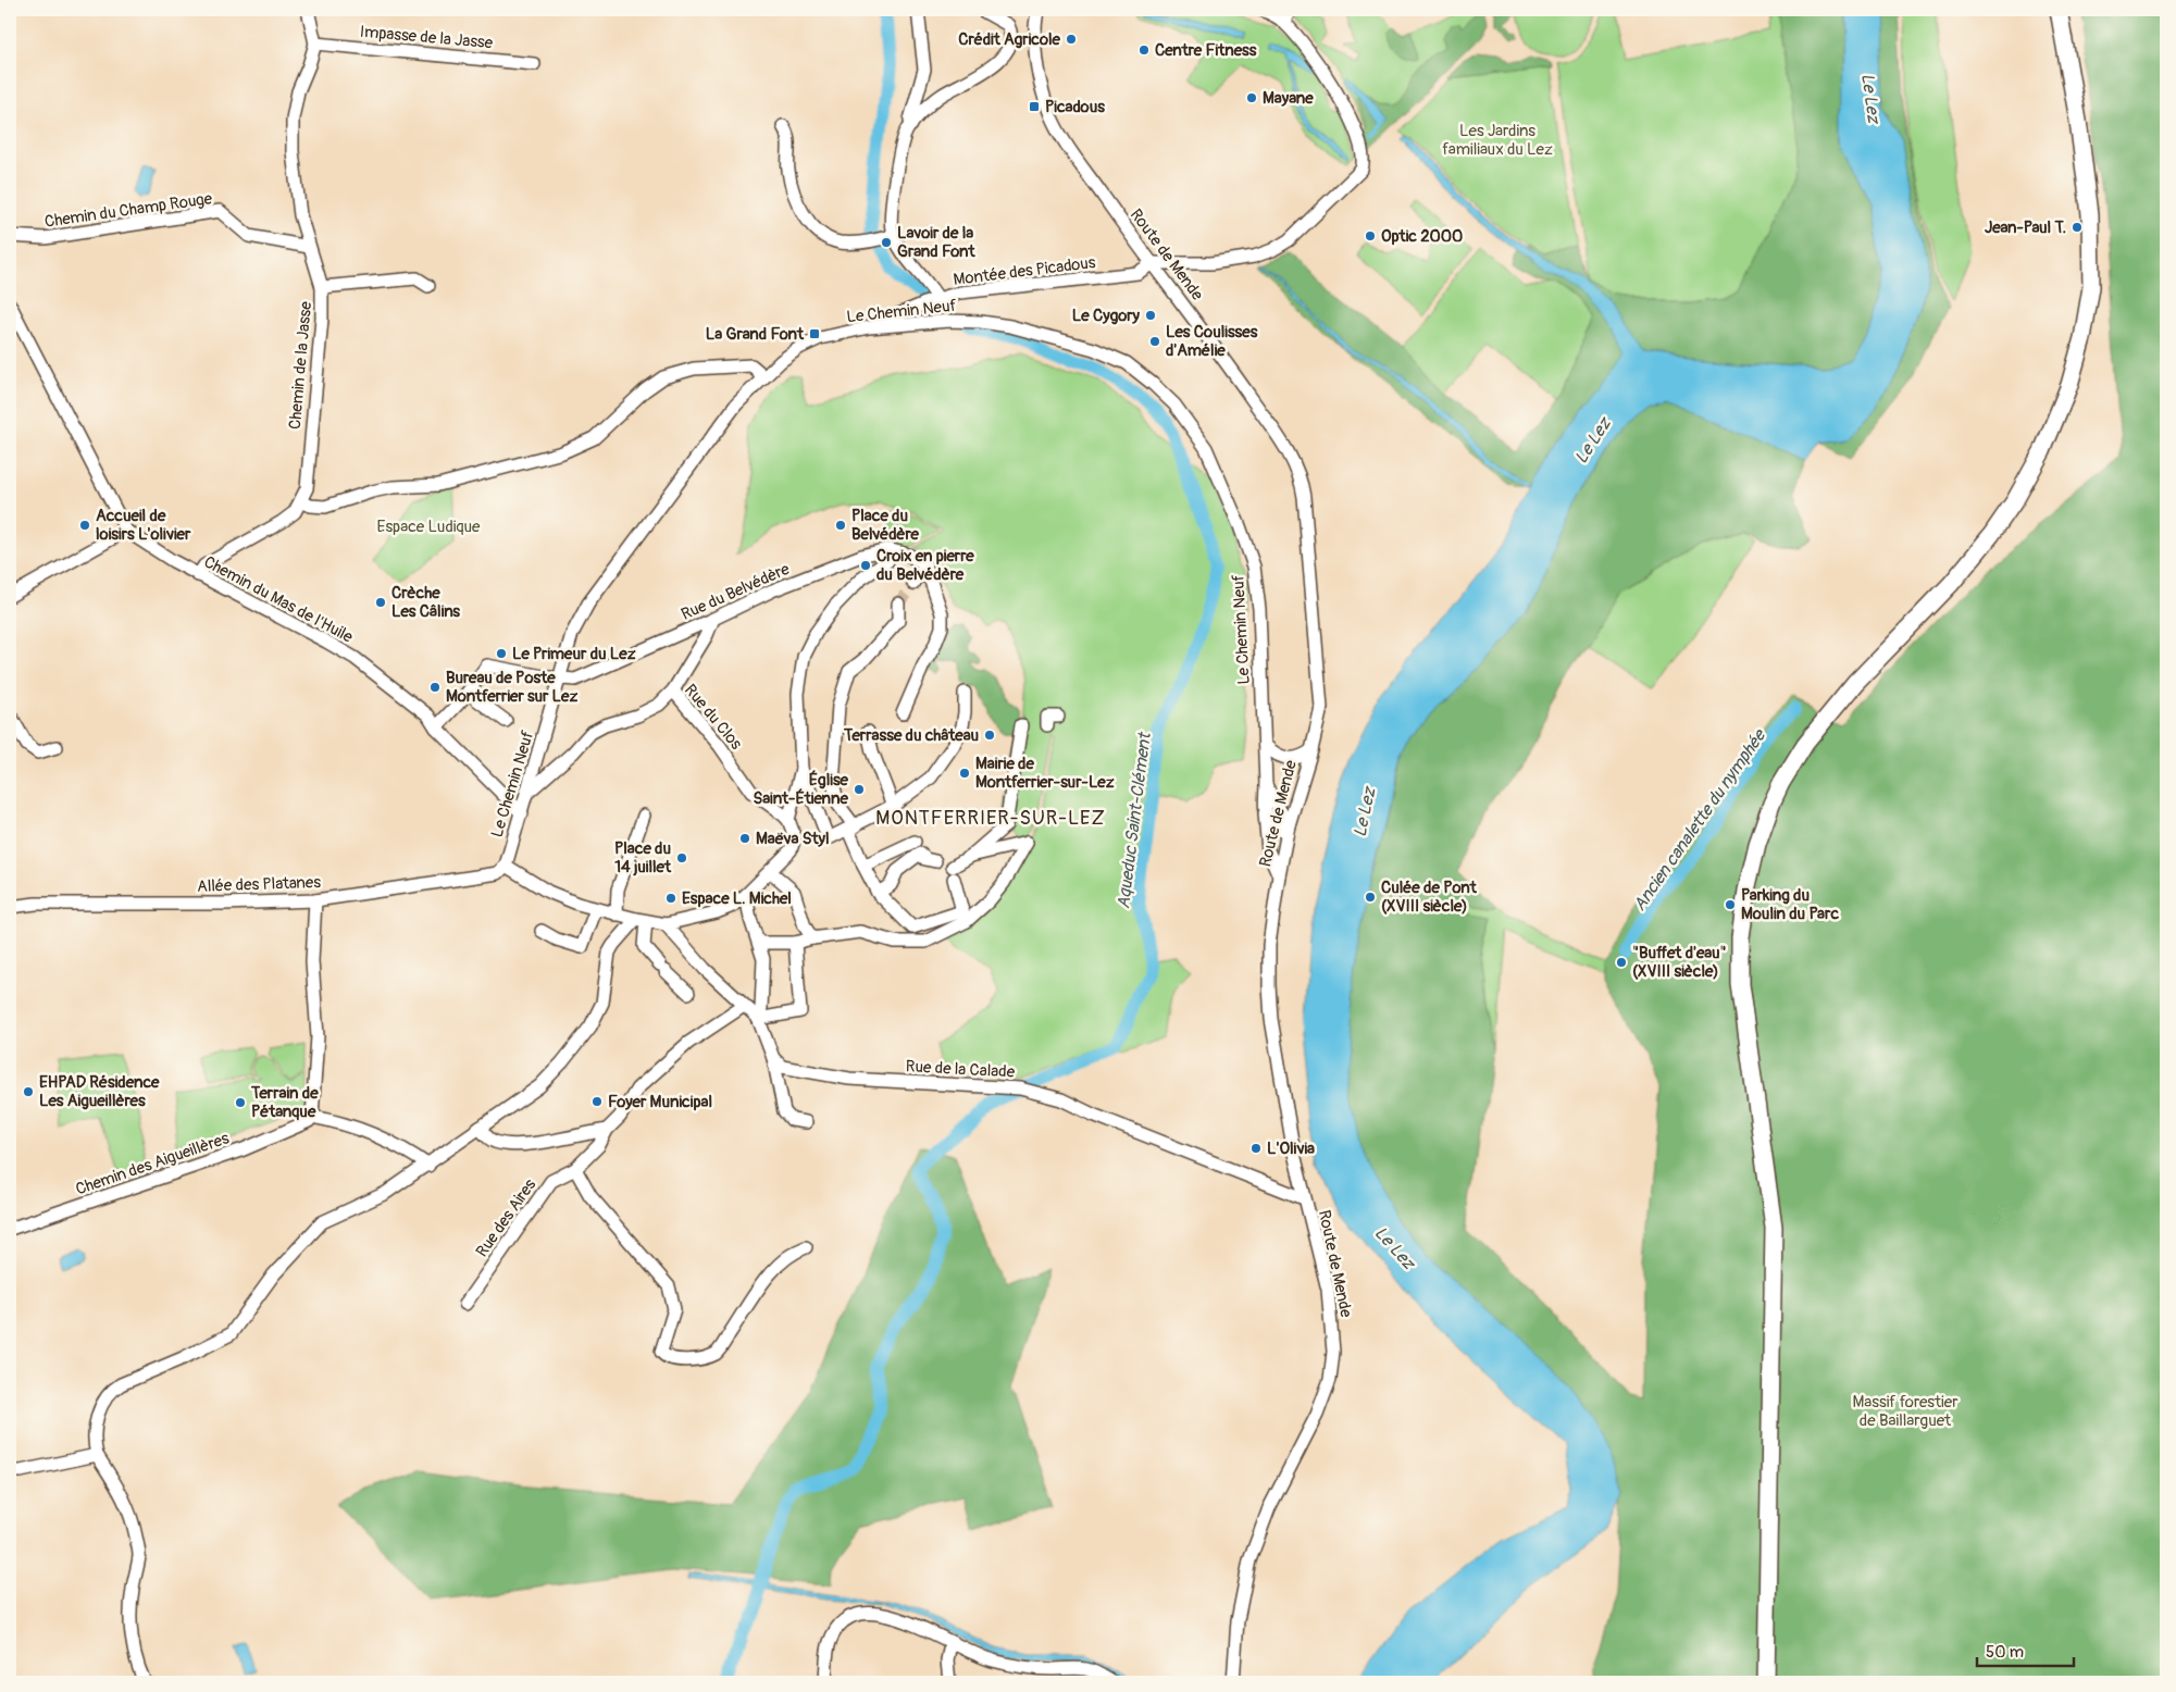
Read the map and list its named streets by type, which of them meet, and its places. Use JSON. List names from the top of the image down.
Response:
{
  "streets": {
    "street": [
      "Impasse de la Jasse",
      "Chemin du Champ Rouge",
      "Route de Mende",
      "Montée des Picadous",
      "Le Chemin Neuf",
      "Chemin de la Jasse",
      "Rue du Belvédère",
      "Chemin du Mas de l'Huile",
      "Rue du Clos",
      "Allée des Platanes",
      "Rue de la Calade",
      "Chemin des Aigueillères",
      "Rue des Aires"
    ]
  },
  "crossings": [
    ["Impasse de la Jasse", "Chemin de la Jasse"],
    ["Chemin du Champ Rouge", "Chemin de la Jasse"],
    ["Route de Mende", "Montée des Picadous"],
    ["Route de Mende", "Le Chemin Neuf"],
    ["Route de Mende", "Rue de la Calade"],
    ["Montée des Picadous", "Le Chemin Neuf"],
    ["Le Chemin Neuf", "Rue du Belvédère"],
    ["Le Chemin Neuf", "Chemin du Mas de l'Huile"],
    ["Le Chemin Neuf", "Rue du Clos"],
    ["Le Chemin Neuf", "Allée des Platanes"]
  ],
  "districts": ["MONTFERRIER-SUR-LEZ"],
  "water": ["Le Lez", "Ancien canalette du nymphée", "Aqueduc Saint-Clément"],
  "parks": ["Les Jardins familiaux du Lez", "Espace Ludique", "Massif forestier de Baillarguet"],
  "places": {
    "other": [
      "Crédit Agricole",
      "Centre Fitness",
      "Mayane",
      "Jean-Paul T.",
      "Optic 2000",
      "Lavoir de la Grand Font",
      "Le Cygory",
      "Les Coulisses d'Amélie",
      "Accueil de loisirs L'olivier",
      "Place du Belvédère",
      "Croix en pierre du Belvédère",
      "Crèche Les Câlins",
      "Le Primeur du Lez",
      "Bureau de Poste Montferrier sur Lez",
      "Terrasse du château",
      "Mairie de Montferrier-sur-Lez",
      "Église Saint-Étienne",
      "Maëva Styl",
      "Place du 14 juillet",
      "Culée de Pont (XVIII siècle)",
      "Espace L. Michel",
      "Parking du Moulin du Parc",
      "\"Buffet d'eau\" (XVIII siècle)",
      "EHPAD Résidence Les Aigueillères",
      "Foyer Municipal",
      "Terrain de Pétanque",
      "L'Olivia"
    ],
    "transit": ["Picadous", "La Grand Font"]
  },
  "scale_bar": "50 m"
}
